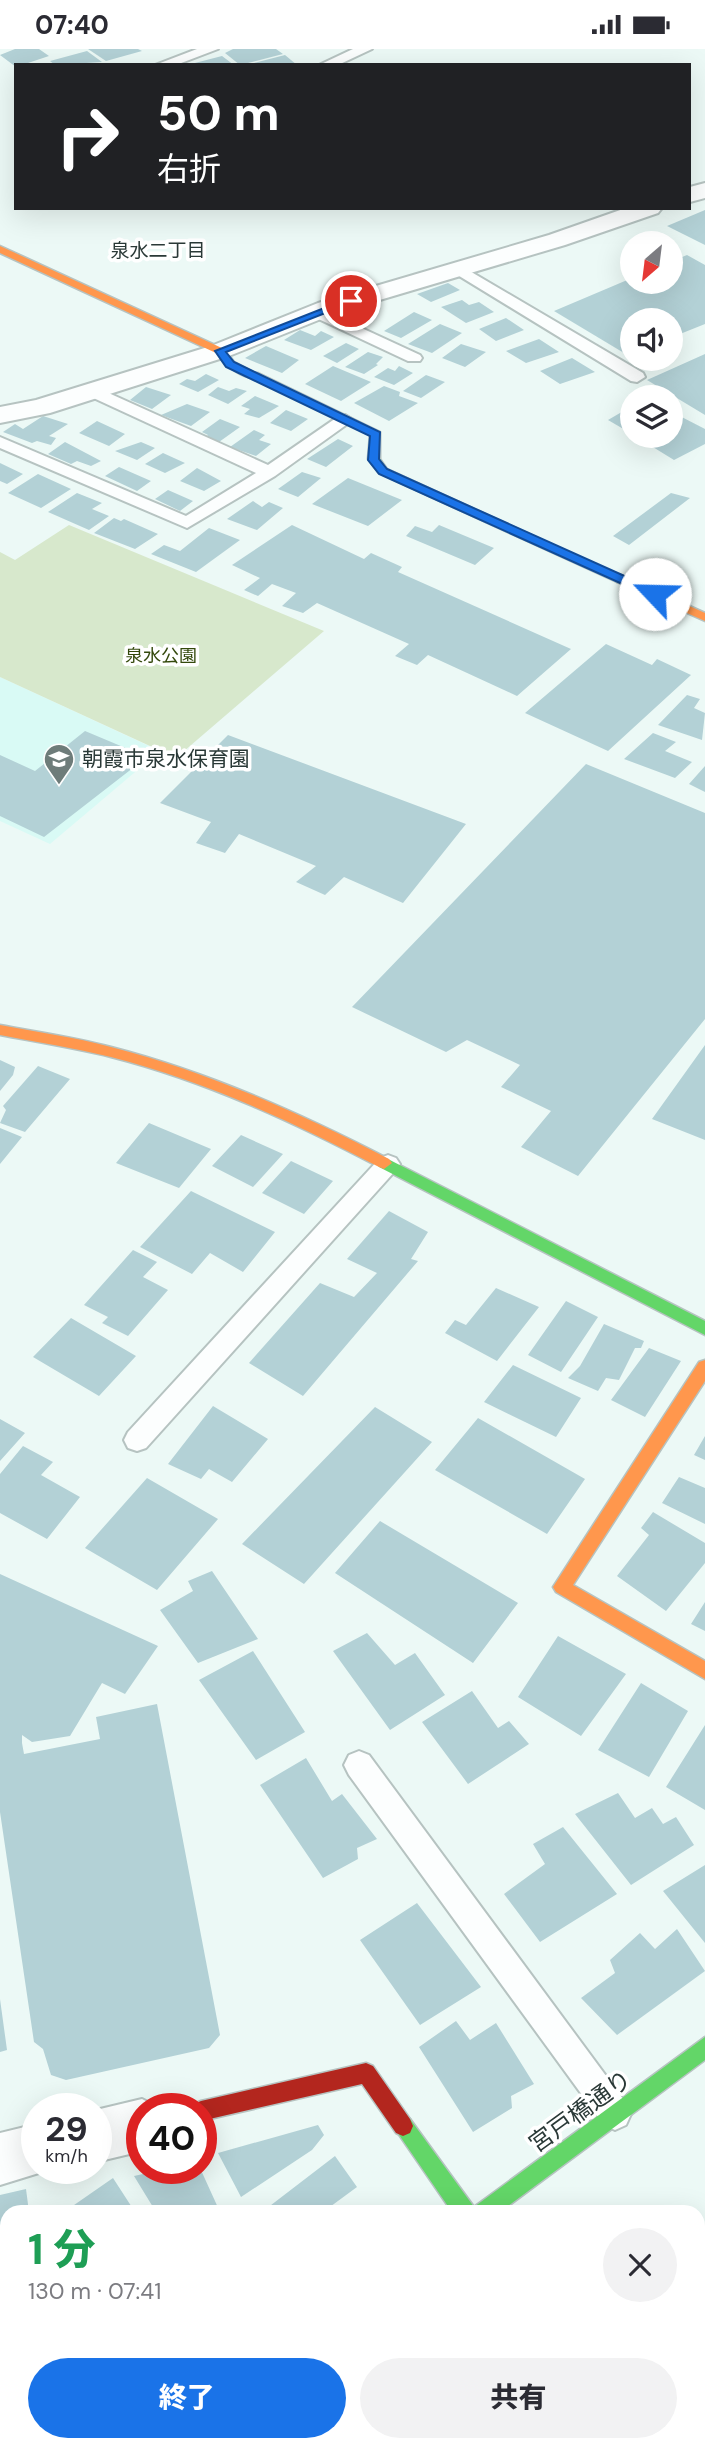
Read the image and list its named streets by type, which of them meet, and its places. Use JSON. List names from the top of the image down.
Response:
{
  "streets": {
    "street": ["宮戸橋通り"]
  },
  "districts": ["泉水二丁目"],
  "parks": ["泉水公園"],
  "places": {
    "school or university": ["朝霞市泉水保育園"]
  },
  "north": "bottom left",
  "page": {
    "status": "07:40",
    "turn": ["50 m", "右折"],
    "speed": "29 km/h",
    "limit": "40",
    "heading": ["1 分", "130 m · 07:41"],
    "buttons": ["終了", "共有"]
  }
}
